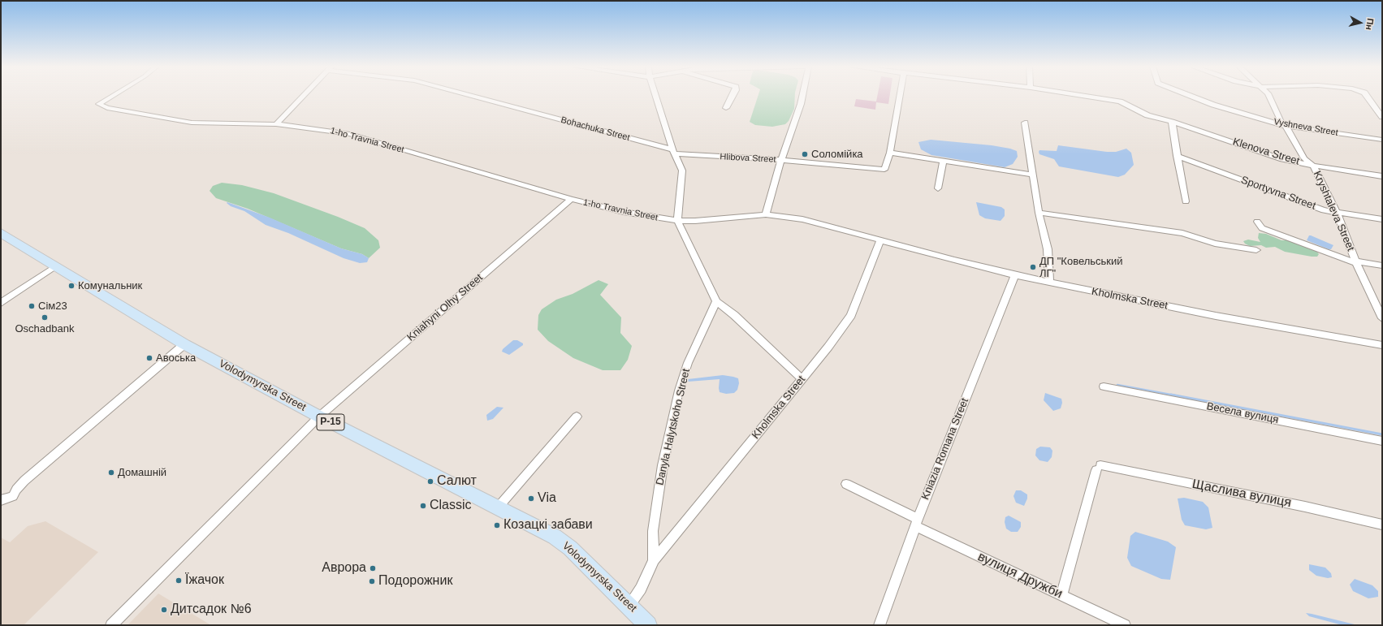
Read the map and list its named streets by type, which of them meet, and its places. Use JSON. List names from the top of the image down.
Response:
{
  "streets": {
    "main road": ["Volodymyrska Street", "Р-15"],
    "street": [
      "Vyshneva Street",
      "Bohachuka Street",
      "1-ho Travnia Street",
      "Klenova Street",
      "Hlibova Street",
      "Sportyvna Street",
      "Kryshtaleva Street",
      "Kholmska Street",
      "Kniahyni Olhy Street",
      "Весела вулиця",
      "Danyla Halytskoho Street",
      "Kniazia Romana Street",
      "Щаслива вулиця",
      "вулиця Дружби"
    ]
  },
  "crossings": [
    ["Vyshneva Street", "Kryshtaleva Street"],
    ["Bohachuka Street", "Hlibova Street"],
    ["1-ho Travnia Street", "Kholmska Street"],
    ["1-ho Travnia Street", "Kniahyni Olhy Street"],
    ["Klenova Street", "Kryshtaleva Street"],
    ["Sportyvna Street", "Kryshtaleva Street"],
    ["Kholmska Street", "Danyla Halytskoho Street"],
    ["Kholmska Street", "Kniazia Romana Street"],
    ["Kniahyni Olhy Street", "Volodymyrska Street"],
    ["Volodymyrska Street", "Danyla Halytskoho Street"],
    ["Kniazia Romana Street", "вулиця Дружби"],
    ["Щаслива вулиця", "вулиця Дружби"]
  ],
  "places": [
    "Соломійка",
    "ДП \"Ковельський ЛГ\"",
    "Комунальник",
    "Сім23",
    "Oschadbank",
    "Авоська",
    "Домашній",
    "Салют",
    "Via",
    "Classic",
    "Козацкі забави",
    "Аврора",
    "Їжачок",
    "Подорожник",
    "Дитсадок №6"
  ],
  "north": "right"
}
